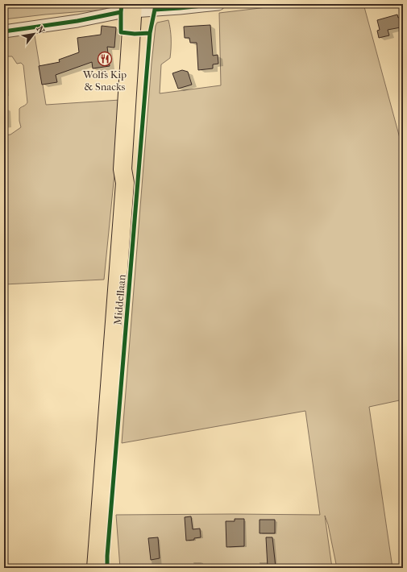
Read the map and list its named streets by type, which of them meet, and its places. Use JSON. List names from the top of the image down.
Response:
{
  "streets": {
    "main road": ["Middellaan"]
  },
  "places": {
    "restaurant": ["Wolfs Kip & Snacks"]
  },
  "north": "top right"
}
